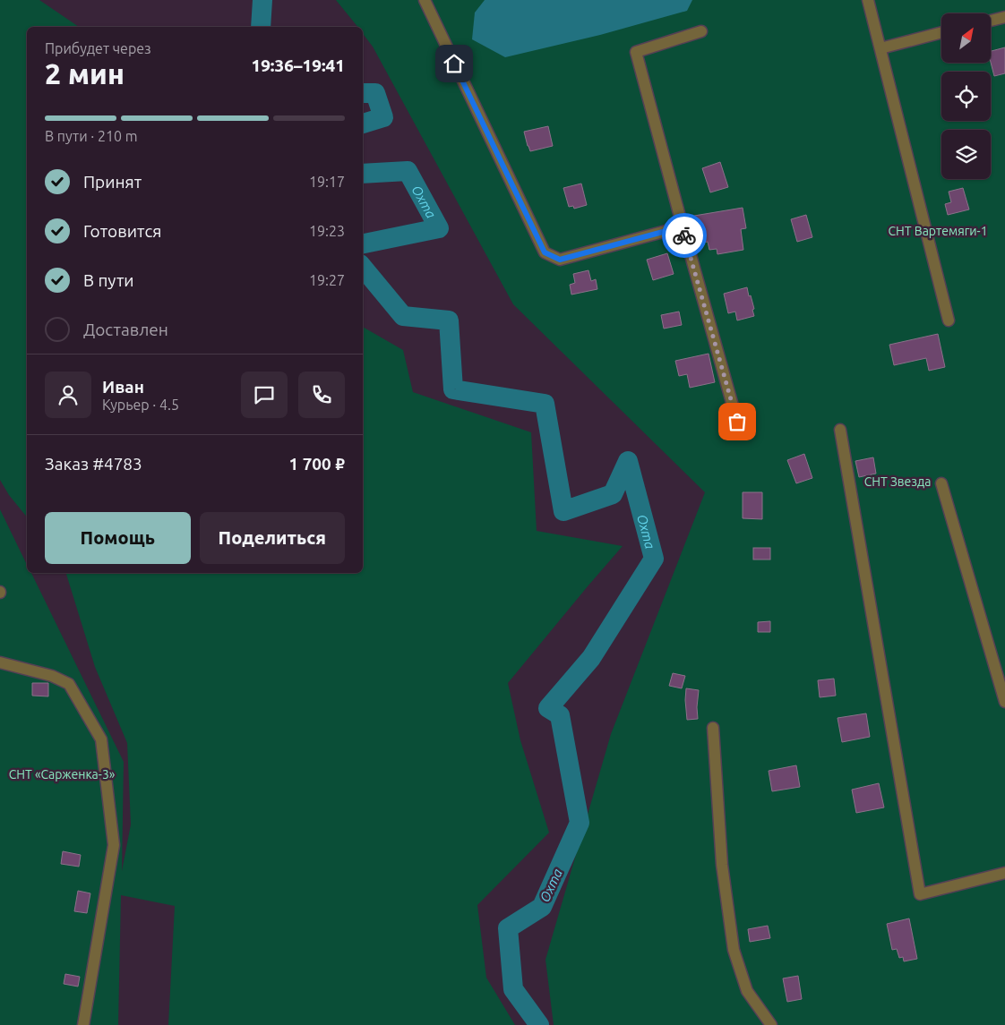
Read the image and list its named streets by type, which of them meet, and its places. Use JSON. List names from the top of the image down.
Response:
{
  "water": ["Охта"],
  "parks": ["СНТ Вартемяги-1", "СНТ Звезда", "СНТ «Сарженка-3»"],
  "north": "top right",
  "page": {
    "heading": ["2 мин", "Прибудет через", "19:36–19:41"],
    "panel": [
      "Иван",
      "Курьер · 4.5",
      "Заказ #4783",
      "1 700 ₽"
    ],
    "bar": "В пути · 210 m",
    "list": [
      ["Принят", "19:17"],
      ["Готовится", "19:23"],
      ["В пути", "19:27"],
      "Доставлен"
    ],
    "buttons": ["Помощь", "Поделиться"]
  }
}
